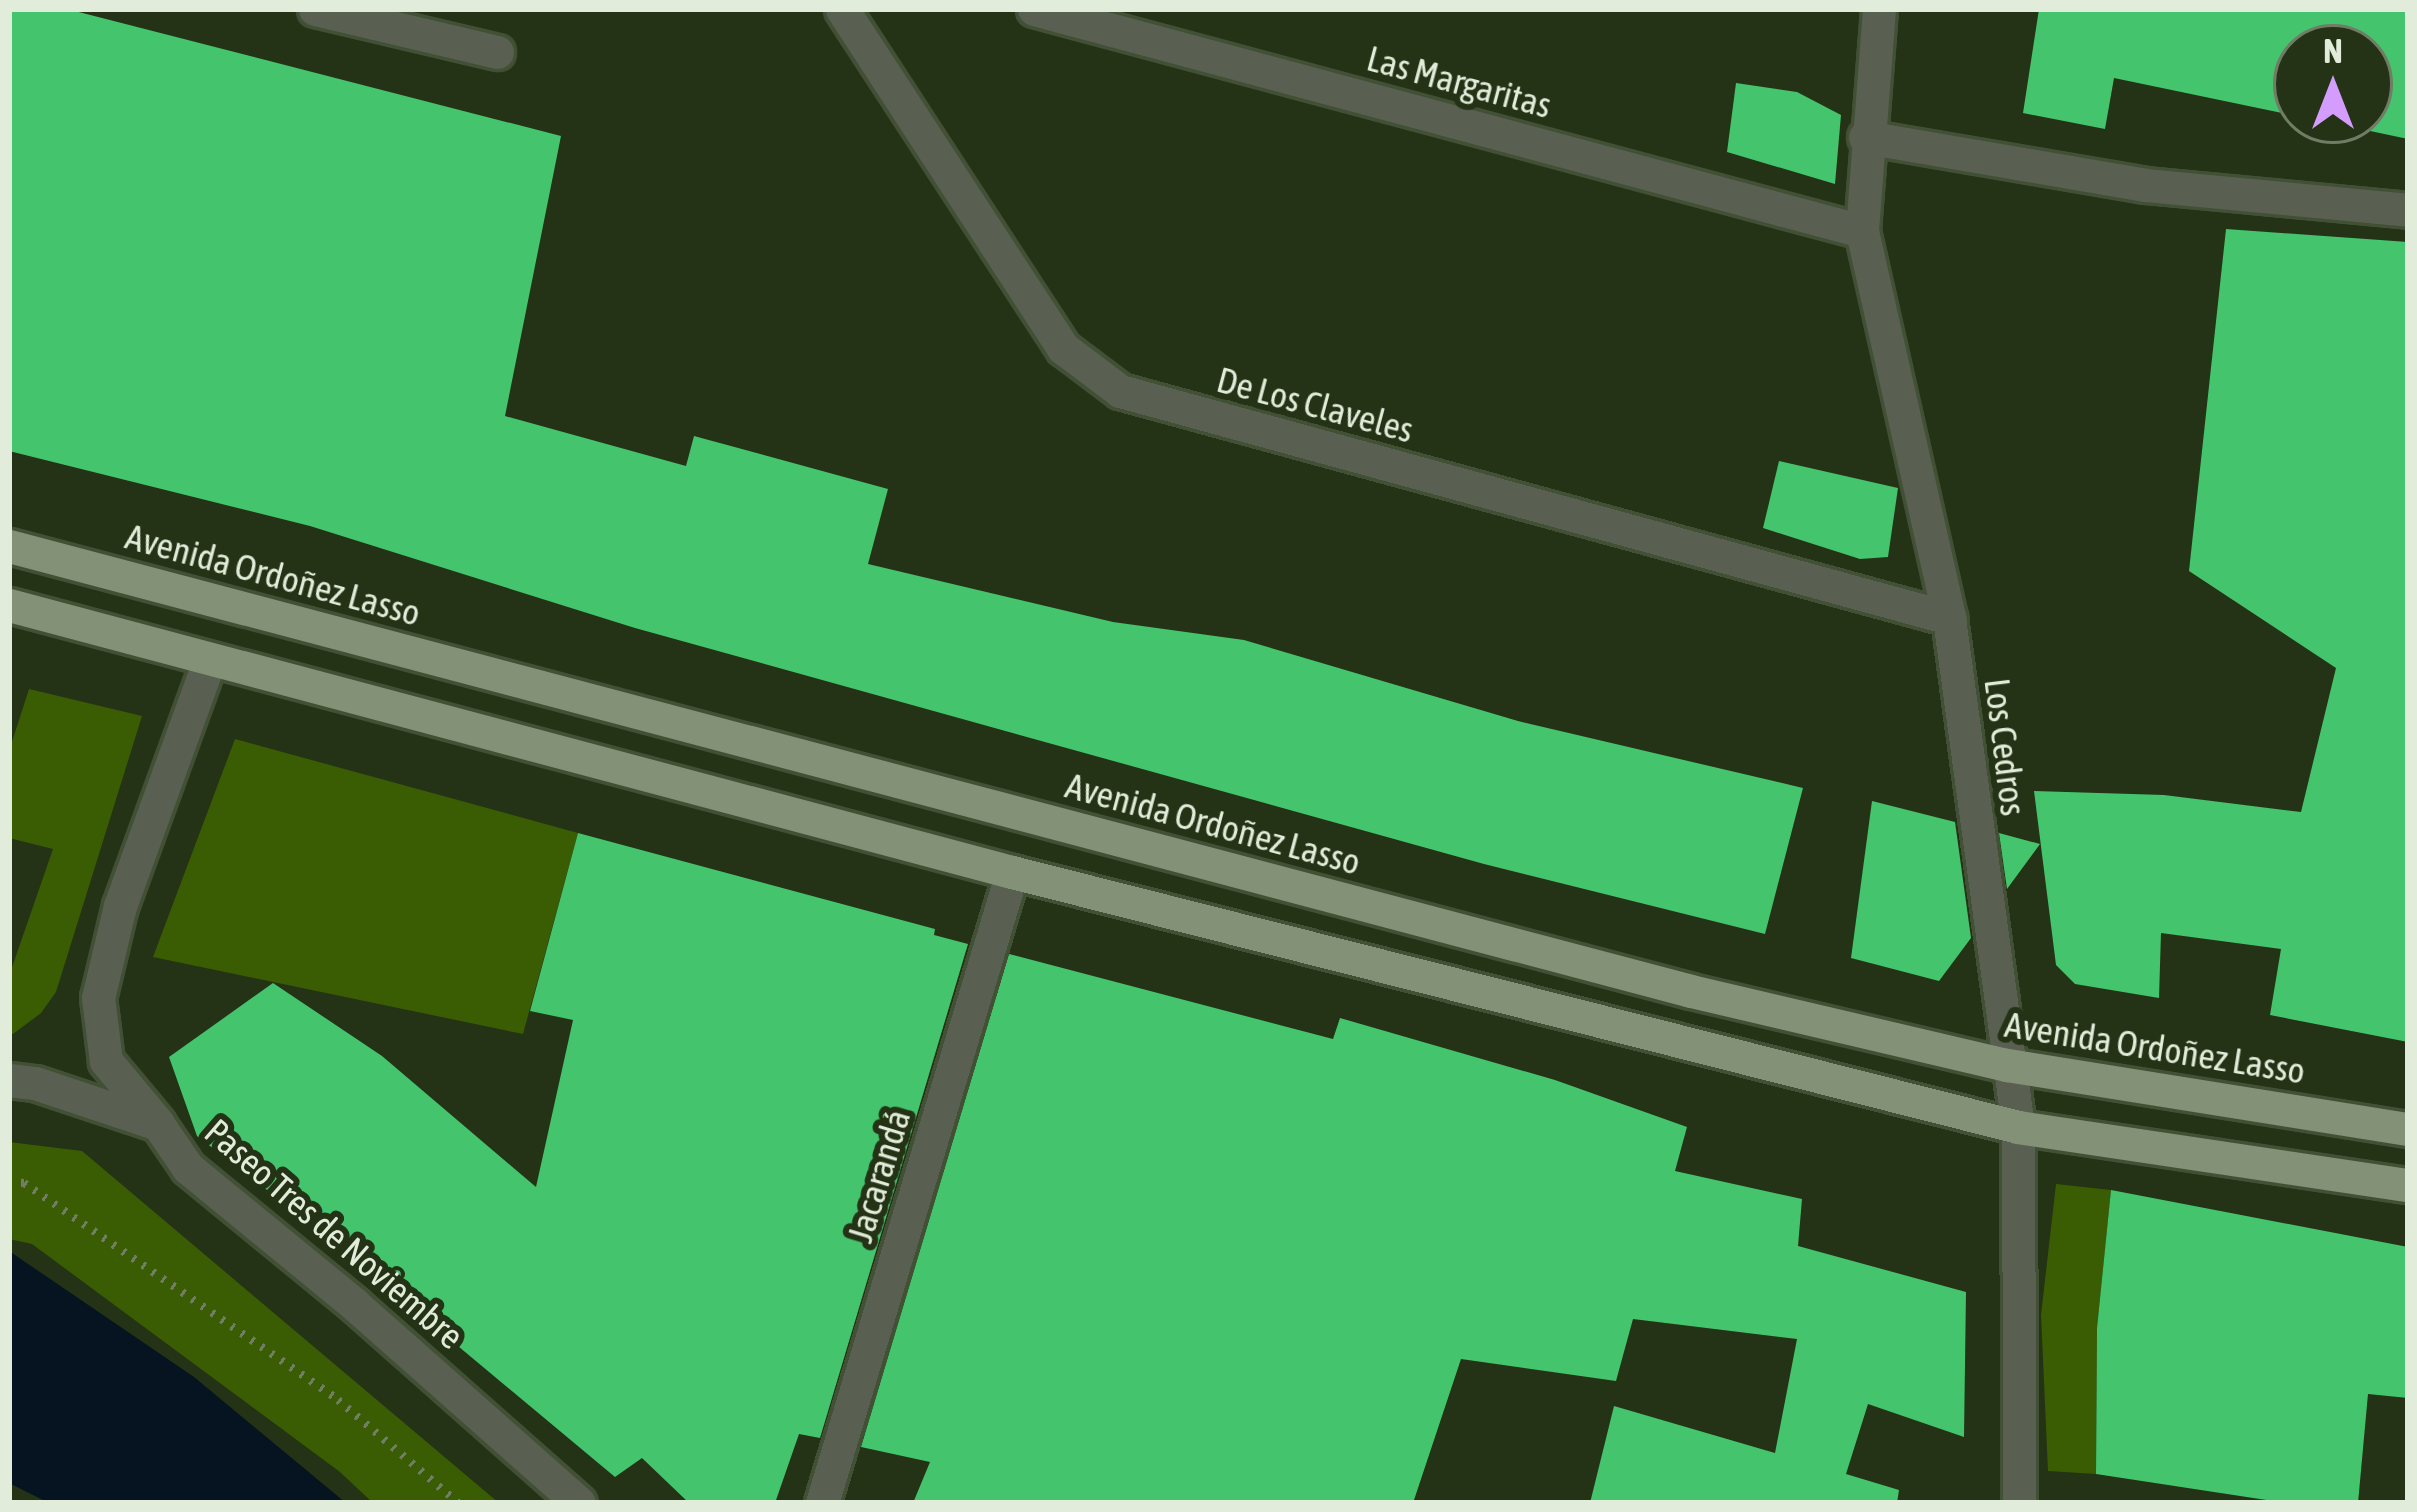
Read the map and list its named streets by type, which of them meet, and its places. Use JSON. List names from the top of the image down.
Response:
{
  "streets": {
    "main road": ["Avenida Ordoñez Lasso"],
    "street": [
      "Las Margaritas",
      "De Los Claveles",
      "Los Cedros",
      "Jacarandá",
      "Paseo Tres de Noviembre"
    ]
  },
  "crossings": [
    ["Las Margaritas", "Los Cedros"],
    ["De Los Claveles", "Los Cedros"],
    ["Avenida Ordoñez Lasso", "Los Cedros"]
  ],
  "north": "top"
}
